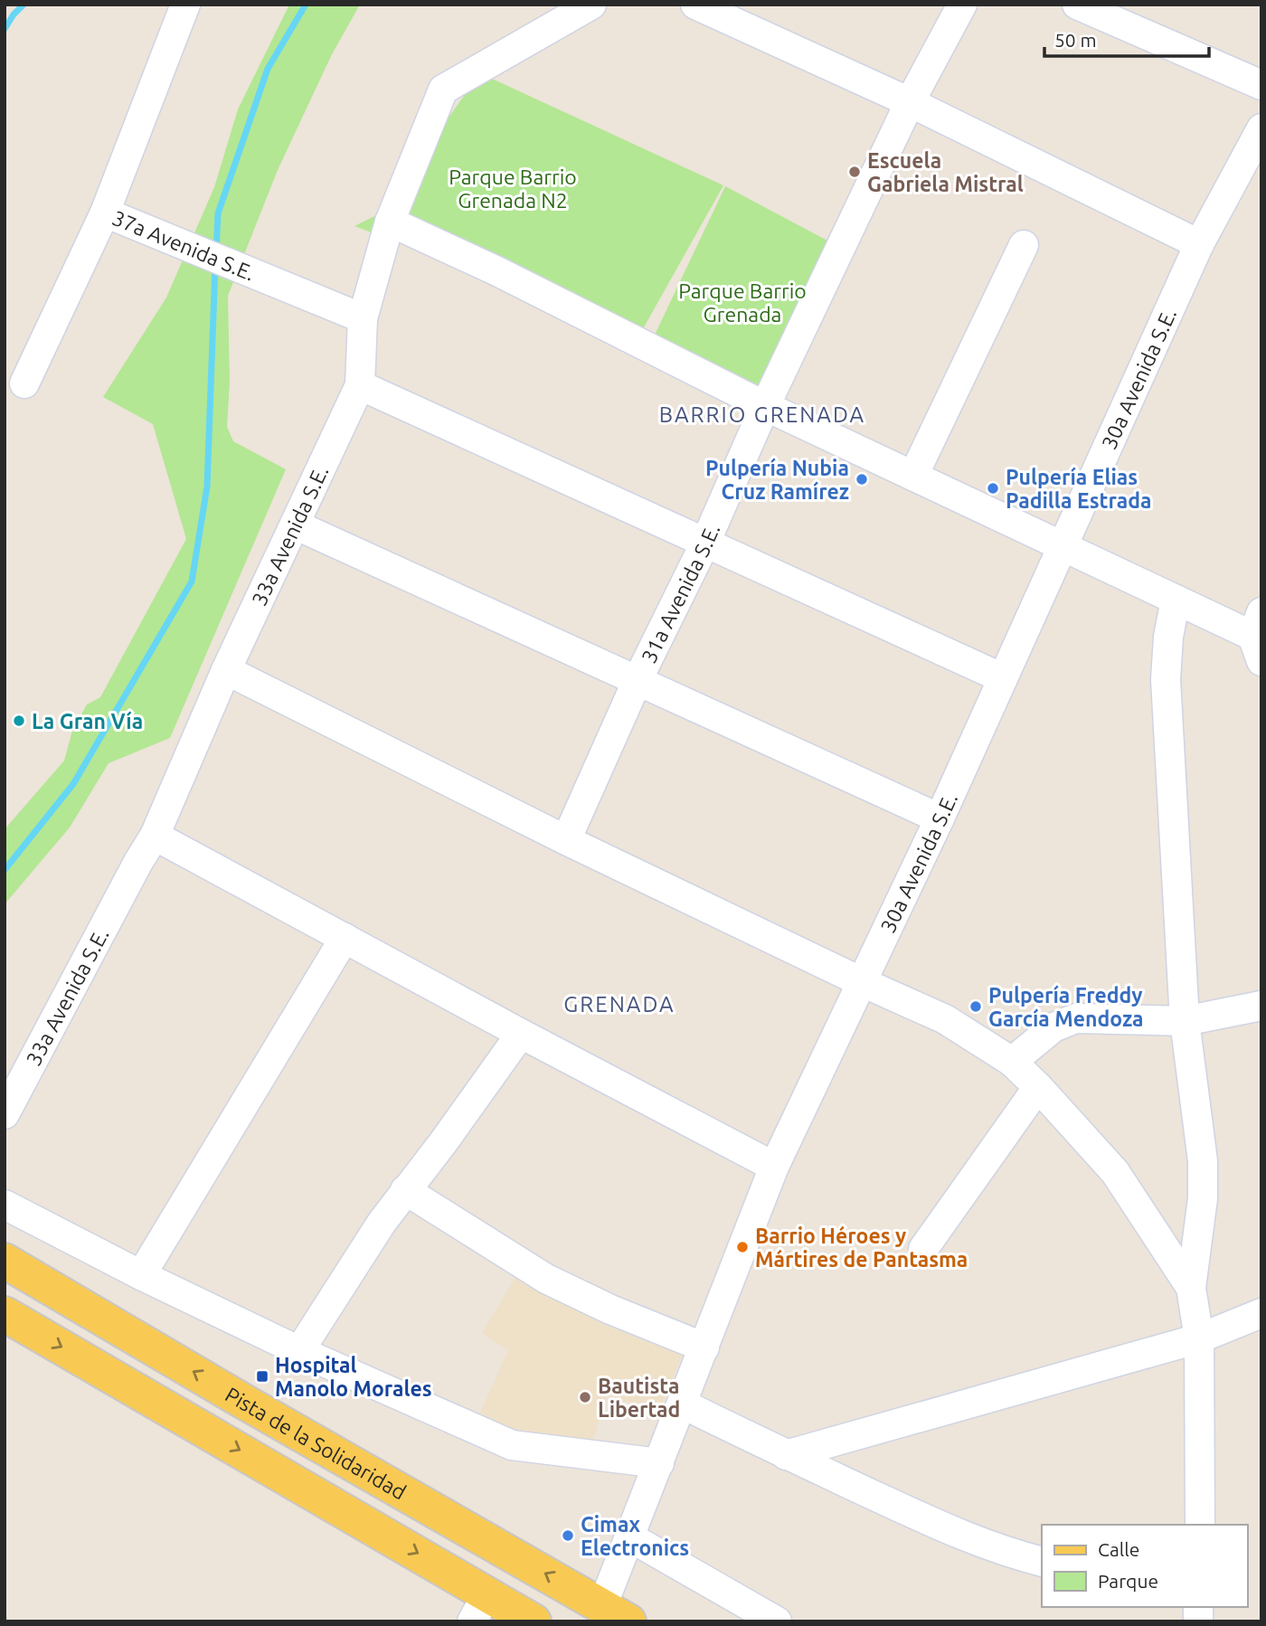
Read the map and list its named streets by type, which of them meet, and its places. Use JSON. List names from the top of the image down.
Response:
{
  "streets": {
    "main road": ["Pista de la Solidaridad"],
    "street": [
      "37a Avenida S.E.",
      "30a Avenida S.E.",
      "33a Avenida S.E.",
      "31a Avenida S.E."
    ]
  },
  "crossings": [
    ["37a Avenida S.E.", "33a Avenida S.E."],
    ["30a Avenida S.E.", "Pista de la Solidaridad"]
  ],
  "districts": ["BARRIO GRENADA", "GRENADA"],
  "parks": ["Parque Barrio Grenada N2", "Parque Barrio Grenada"],
  "places": {
    "other": [
      "Escuela Gabriela Mistral",
      "Pulpería Nubia Cruz Ramírez",
      "Pulpería Elias Padilla Estrada",
      "La Gran Vía",
      "Pulpería Freddy García Mendoza",
      "Barrio Héroes y Mártires de Pantasma",
      "Bautista Libertad",
      "Cimax Electronics"
    ],
    "transit": ["Hospital Manolo Morales"]
  },
  "legend": ["Calle", "Parque"],
  "scale_bar": "50 m"
}
